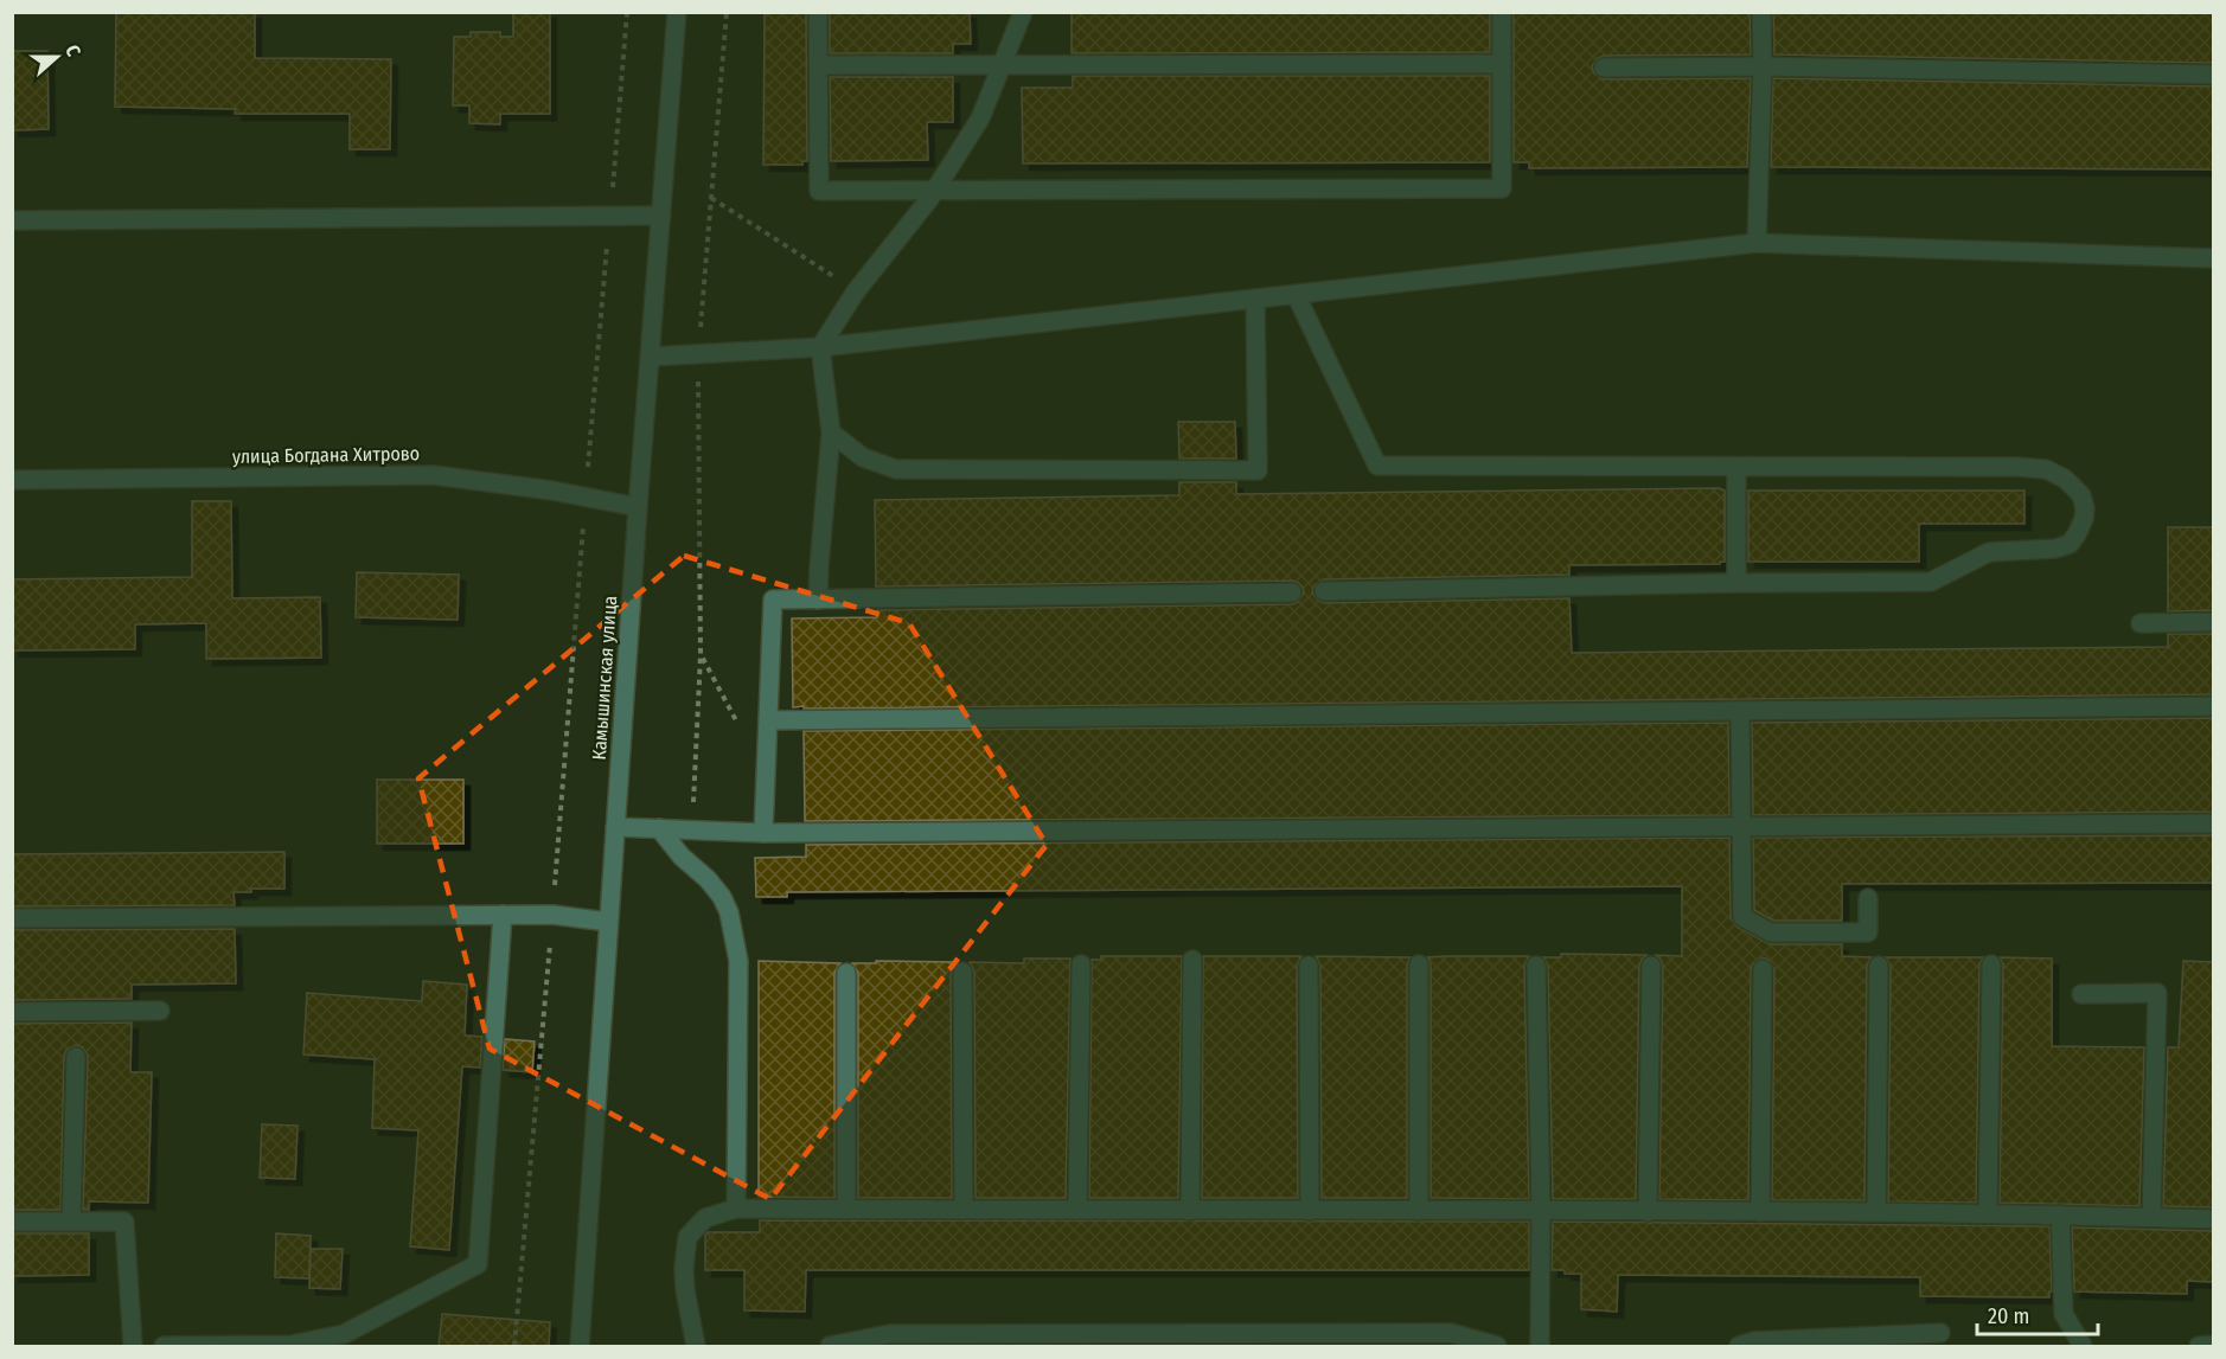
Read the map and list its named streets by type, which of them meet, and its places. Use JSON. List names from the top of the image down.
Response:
{
  "streets": {
    "street": ["улица Богдана Хитрово", "Камышинская улица"]
  },
  "crossings": [
    ["улица Богдана Хитрово", "Камышинская улица"]
  ],
  "scale_bar": "20 m",
  "north": "right"
}
